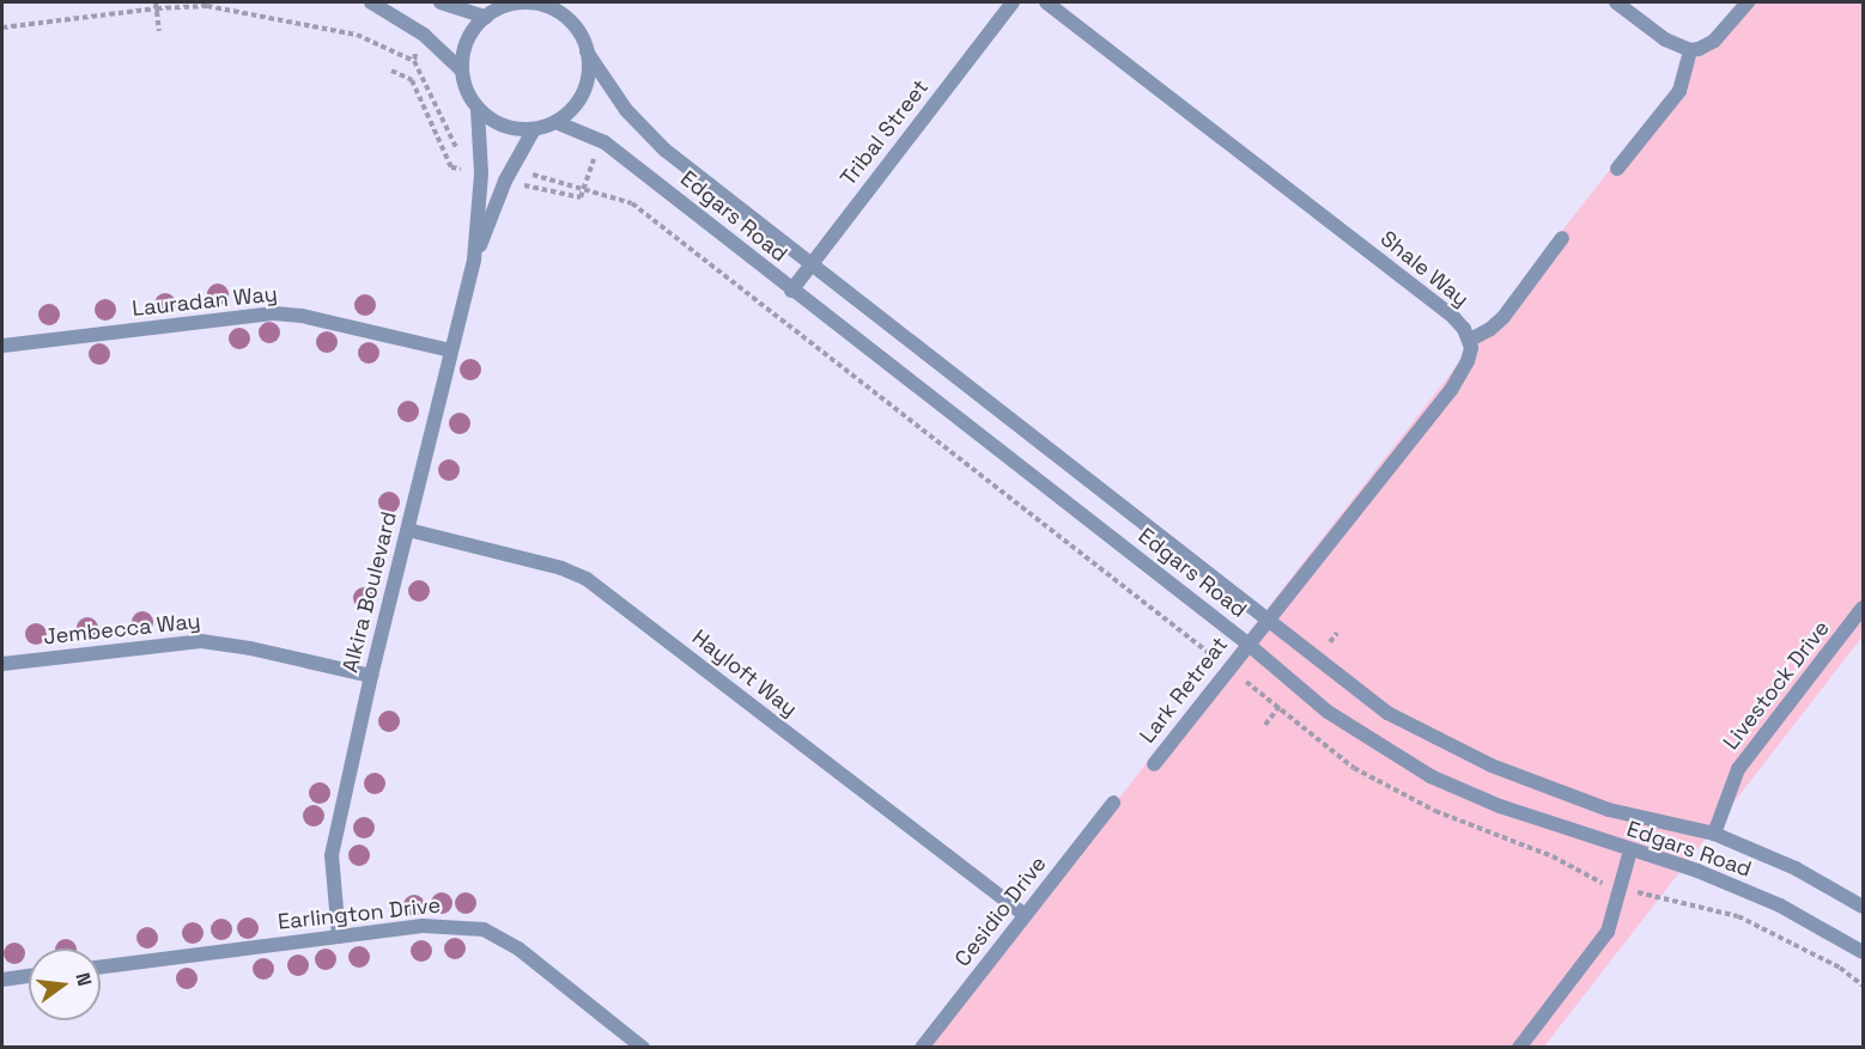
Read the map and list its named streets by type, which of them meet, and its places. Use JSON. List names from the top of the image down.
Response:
{
  "streets": {
    "street": [
      "Tribal Street",
      "Edgars Road",
      "Shale Way",
      "Lauradan Way",
      "Alkira Boulevard",
      "Jembecca Way",
      "Hayloft Way",
      "Livestock Drive",
      "Lark Retreat",
      "Cesidio Drive",
      "Earlington Drive"
    ]
  },
  "crossings": [
    ["Tribal Street", "Edgars Road"],
    ["Edgars Road", "Shale Way"],
    ["Edgars Road", "Alkira Boulevard"],
    ["Edgars Road", "Livestock Drive"],
    ["Edgars Road", "Lark Retreat"],
    ["Shale Way", "Lark Retreat"],
    ["Lauradan Way", "Alkira Boulevard"],
    ["Alkira Boulevard", "Jembecca Way"],
    ["Alkira Boulevard", "Hayloft Way"],
    ["Alkira Boulevard", "Earlington Drive"],
    ["Hayloft Way", "Cesidio Drive"]
  ],
  "north": "right"
}
